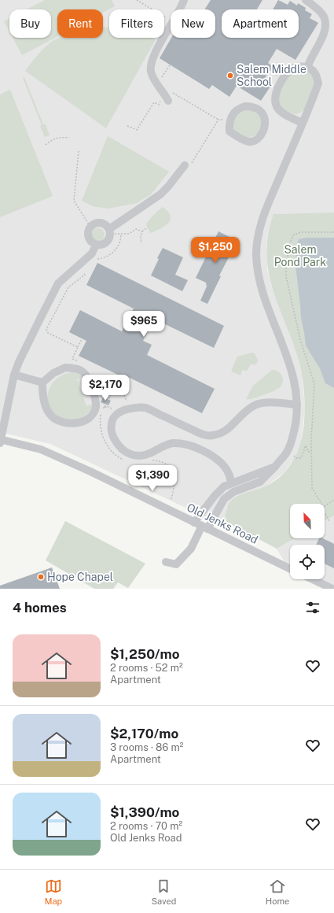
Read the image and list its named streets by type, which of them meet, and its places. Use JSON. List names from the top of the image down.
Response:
{
  "streets": {
    "street": ["Old Jenks Road"]
  },
  "parks": ["Salem Pond Park"],
  "places": ["Salem Middle School", "Hope Chapel"],
  "north": "top left",
  "page": {
    "chip": [
      "Buy",
      "Rent",
      "Filters",
      "New",
      "Apartment"
    ],
    "price": [
      "$1,250",
      "$965",
      "$2,170",
      "$1,390"
    ],
    "heading": "4 homes",
    "list": [
      {
        "name": "$1,250/mo",
        "note": "2 rooms · 52 m² · Apartment"
      },
      {
        "name": "$2,170/mo",
        "note": "3 rooms · 86 m² · Apartment"
      },
      {
        "name": "$1,390/mo",
        "note": "2 rooms · 70 m² · Old Jenks Road"
      }
    ],
    "tabs": ["Map", "Saved", "Home"]
  }
}
